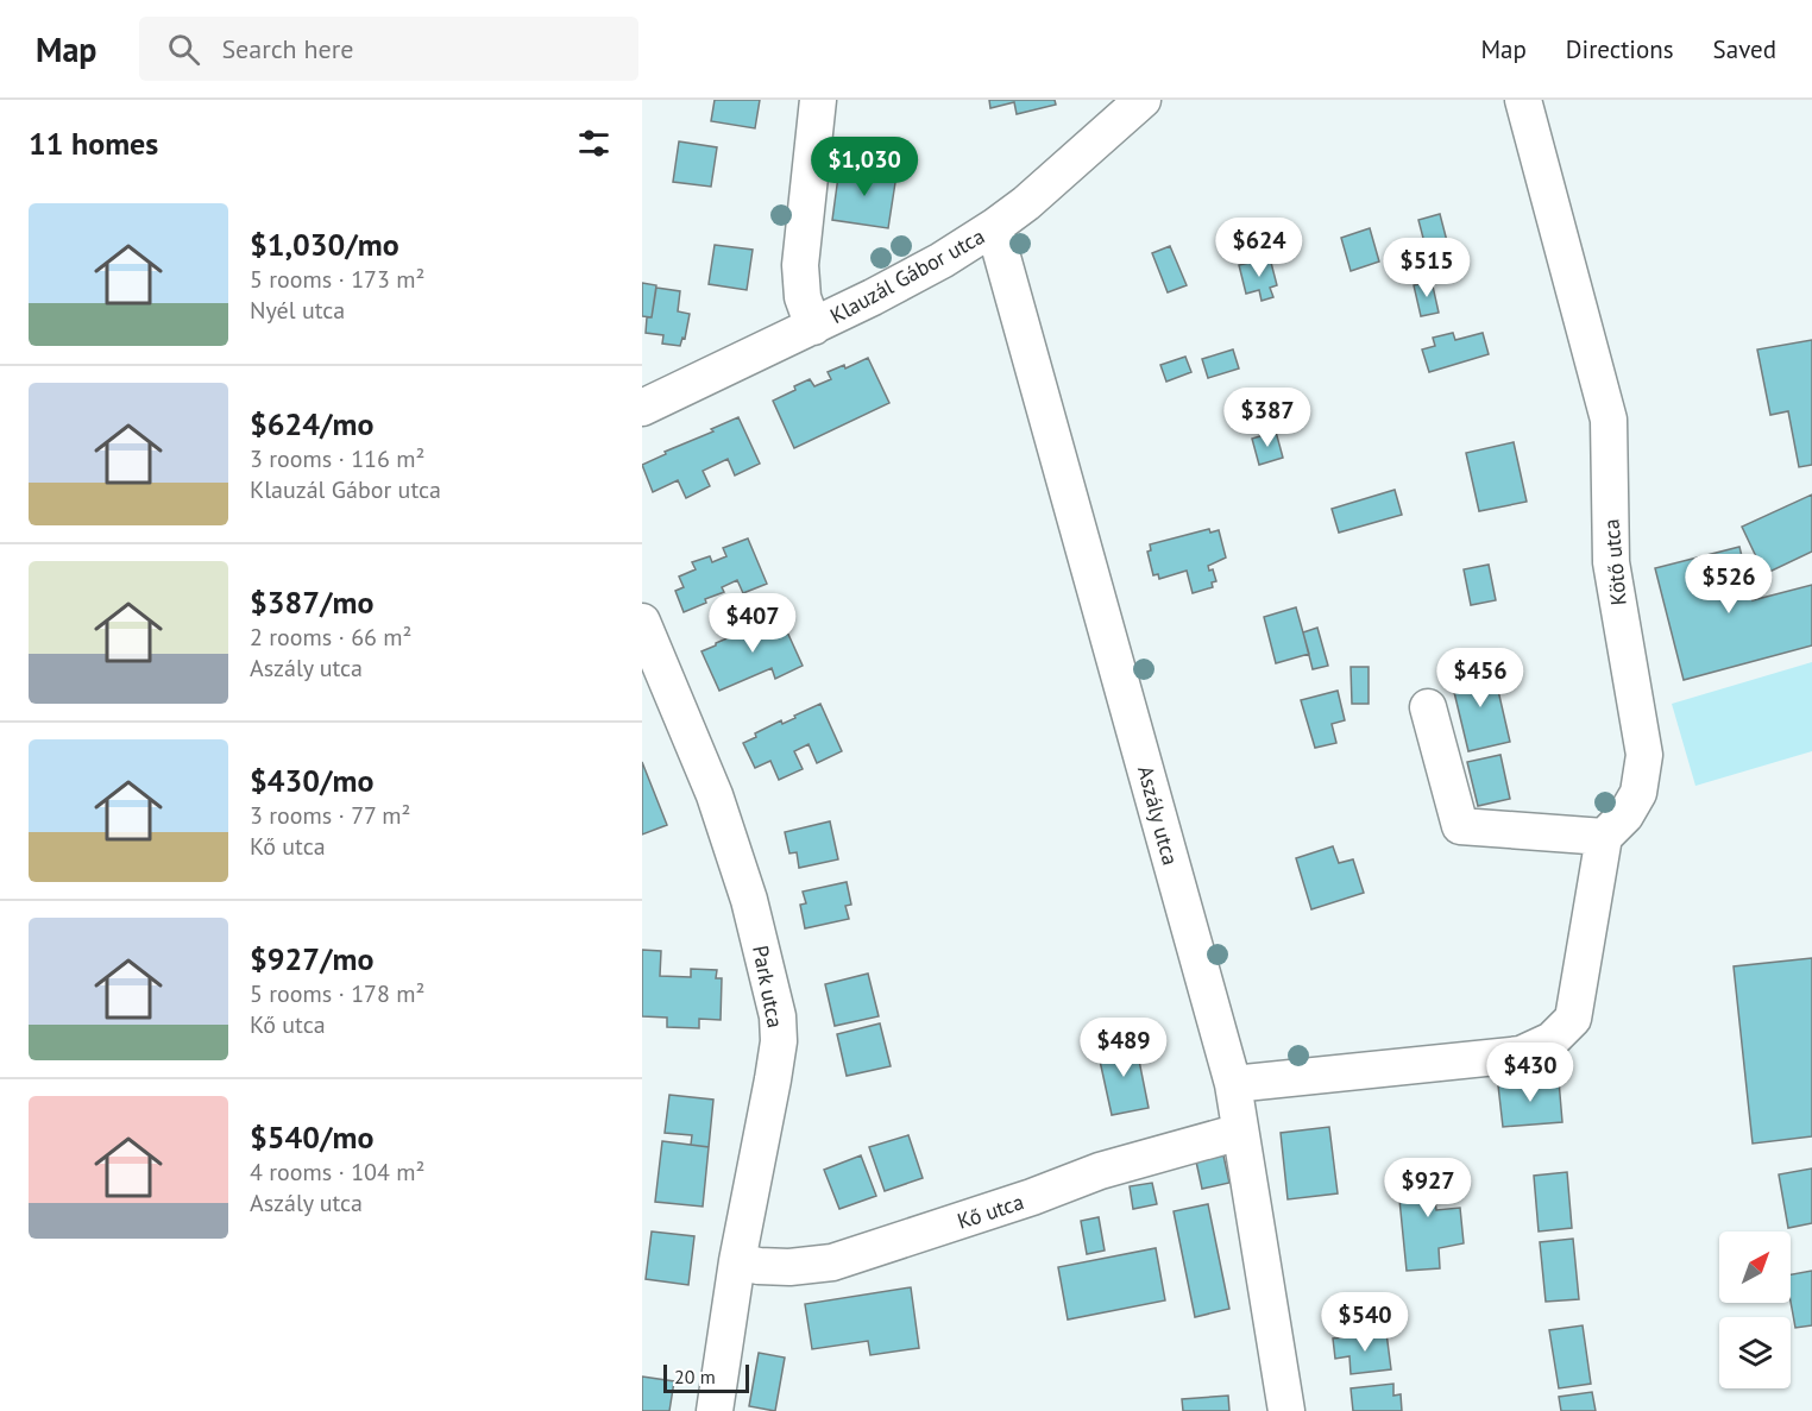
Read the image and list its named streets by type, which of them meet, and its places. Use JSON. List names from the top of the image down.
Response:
{
  "streets": {
    "street": [
      "Klauzál Gábor utca",
      "Kötő utca",
      "Aszály utca",
      "Park utca",
      "Kő utca"
    ]
  },
  "crossings": [
    ["Klauzál Gábor utca", "Aszály utca"],
    ["Aszály utca", "Kő utca"],
    ["Park utca", "Kő utca"]
  ],
  "scale_bar": "20 m",
  "north": "top right",
  "page": {
    "header": "Map",
    "search": "Search here",
    "nav": ["Map", "Directions", "Saved"],
    "heading": "11 homes",
    "price": [
      "$1,030",
      "$624",
      "$515",
      "$387",
      "$526",
      "$407",
      "$456",
      "$489",
      "$430",
      "$927",
      "$540"
    ],
    "list": [
      {
        "name": "$1,030/mo",
        "note": "5 rooms · 173 m² · Nyél utca"
      },
      {
        "name": "$624/mo",
        "note": "3 rooms · 116 m² · Klauzál Gábor utca"
      },
      {
        "name": "$387/mo",
        "note": "2 rooms · 66 m² · Aszály utca"
      },
      {
        "name": "$430/mo",
        "note": "3 rooms · 77 m² · Kő utca"
      },
      {
        "name": "$927/mo",
        "note": "5 rooms · 178 m² · Kő utca"
      },
      {
        "name": "$540/mo",
        "note": "4 rooms · 104 m² · Aszály utca"
      }
    ],
    "scale": "20 m"
  }
}
